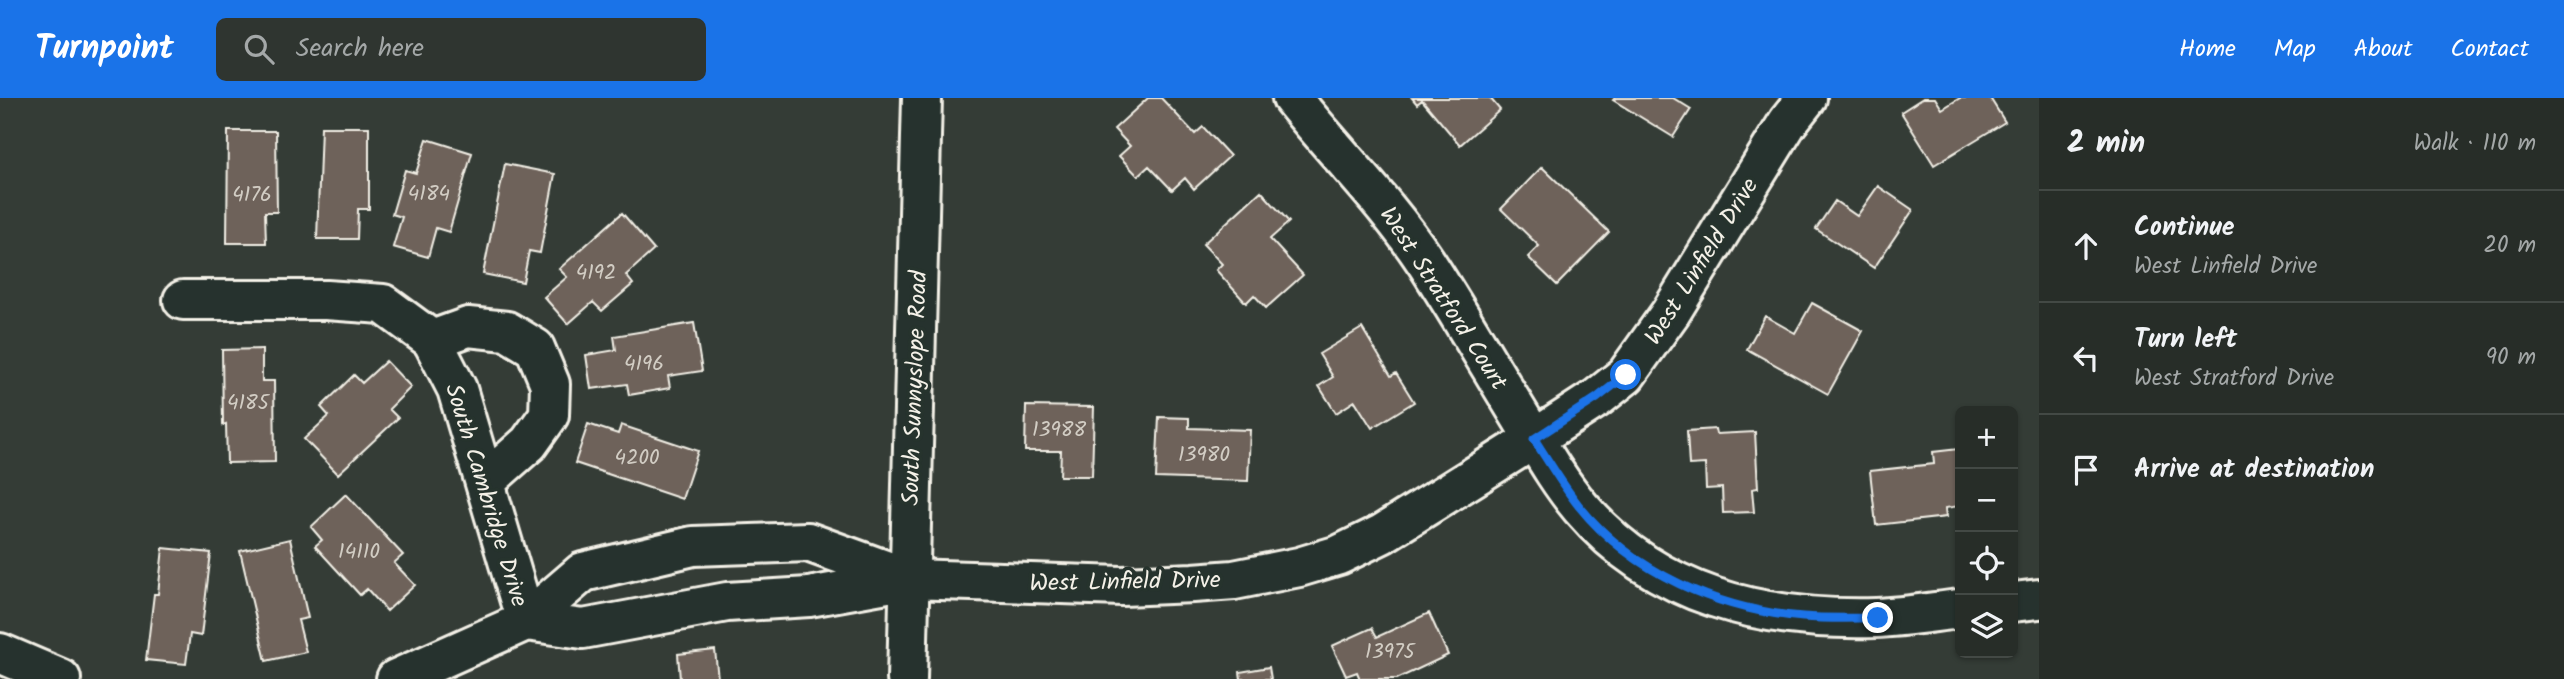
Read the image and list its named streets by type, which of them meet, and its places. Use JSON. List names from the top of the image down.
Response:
{
  "streets": {
    "street": [
      "West Linfield Drive",
      "West Stratford Court",
      "South Sunnyslope Road",
      "South Cambridge Drive"
    ]
  },
  "crossings": [
    ["West Linfield Drive", "West Stratford Court"],
    ["West Linfield Drive", "South Sunnyslope Road"],
    ["West Linfield Drive", "South Cambridge Drive"]
  ],
  "house_numbers": [
    "4184",
    "4176",
    "4192",
    "4196",
    "4185",
    "13988",
    "13980",
    "4200",
    "14110",
    "13975"
  ],
  "page": {
    "header": "Turnpoint",
    "search": "Search here",
    "nav": [
      "Home",
      "Map",
      "About",
      "Contact"
    ],
    "heading": ["2 min", "Walk · 110 m"],
    "list": [
      ["Continue", "West Linfield Drive", "20 m"],
      ["Turn left", "West Stratford Drive", "90 m"],
      "Arrive at destination"
    ],
    "map_buttons": ["+", "−"]
  }
}
